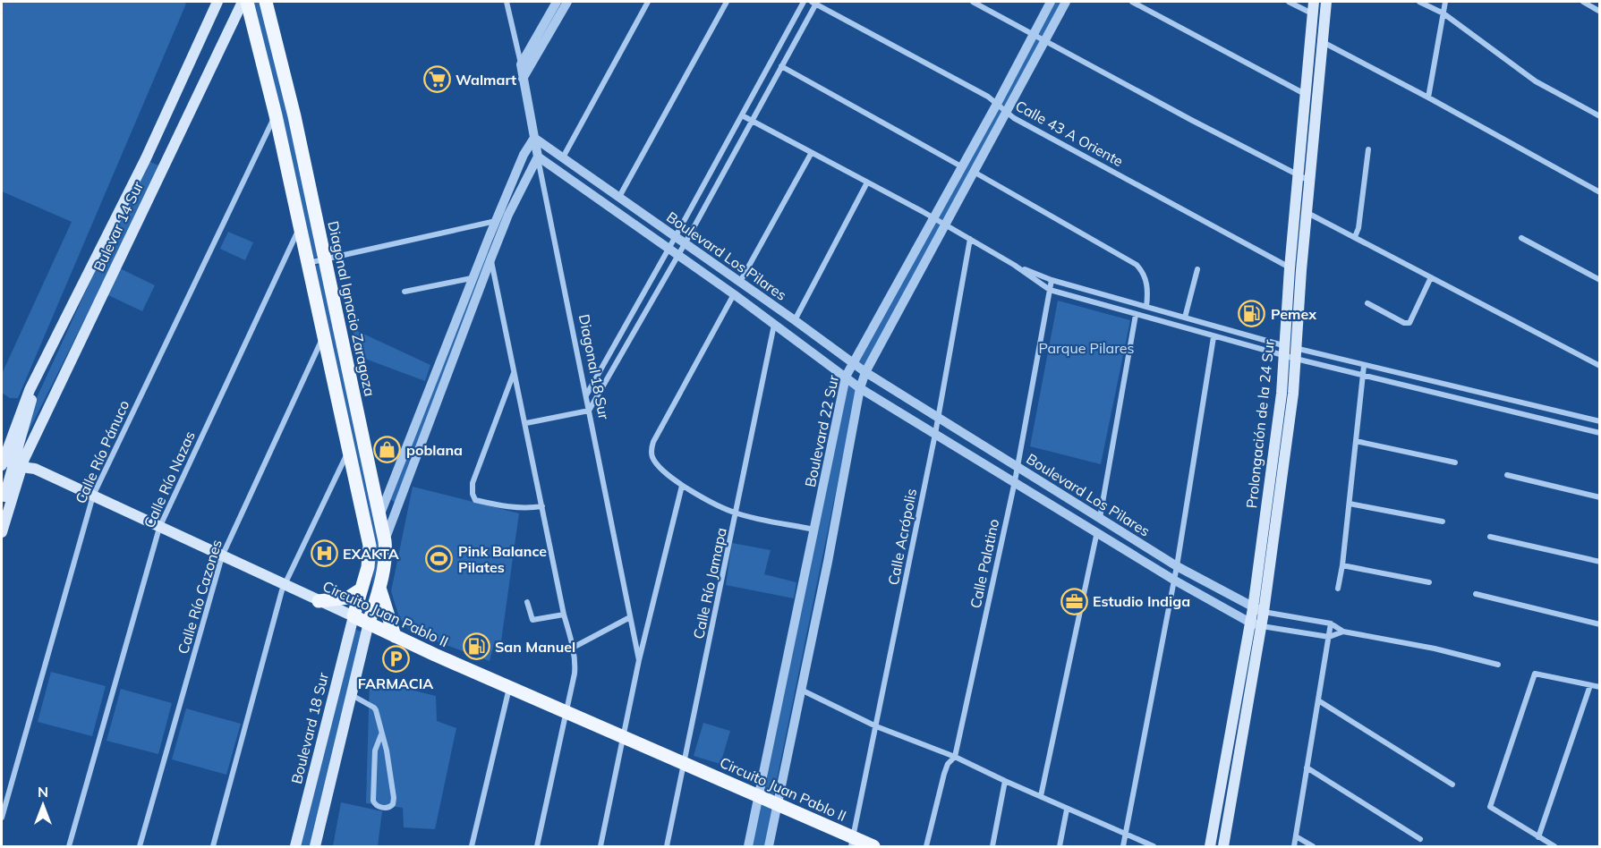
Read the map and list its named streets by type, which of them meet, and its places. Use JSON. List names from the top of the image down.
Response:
{
  "streets": {
    "main road": [
      "Bulevar 14 Sur",
      "Diagonal Ignacio Zaragoza",
      "Prolongación de la 24 Sur",
      "Circuito Juan Pablo II",
      "Boulevard 18 Sur"
    ],
    "street": [
      "Calle 43 A Oriente",
      "Boulevard Los Pilares",
      "Diagonal 18 Sur",
      "Boulevard 22 Sur",
      "Calle Río Pánuco",
      "Calle Río Nazas",
      "Calle Acrópolis",
      "Calle Palatino",
      "Calle Río Jamapa",
      "Calle Río Cazones"
    ]
  },
  "crossings": [
    ["Calle 43 A Oriente", "Prolongación de la 24 Sur"],
    ["Calle 43 A Oriente", "Boulevard 22 Sur"],
    ["Bulevar 14 Sur", "Circuito Juan Pablo II"],
    ["Boulevard Los Pilares", "Diagonal 18 Sur"],
    ["Boulevard Los Pilares", "Prolongación de la 24 Sur"],
    ["Boulevard Los Pilares", "Boulevard 22 Sur"],
    ["Boulevard Los Pilares", "Calle Acrópolis"],
    ["Boulevard Los Pilares", "Calle Palatino"],
    ["Boulevard Los Pilares", "Calle Río Jamapa"],
    ["Diagonal Ignacio Zaragoza", "Circuito Juan Pablo II"],
    ["Diagonal 18 Sur", "Circuito Juan Pablo II"],
    ["Boulevard 22 Sur", "Circuito Juan Pablo II"],
    ["Calle Río Pánuco", "Circuito Juan Pablo II"],
    ["Calle Río Nazas", "Circuito Juan Pablo II"],
    ["Calle Acrópolis", "Circuito Juan Pablo II"],
    ["Calle Río Jamapa", "Circuito Juan Pablo II"],
    ["Calle Río Cazones", "Circuito Juan Pablo II"],
    ["Circuito Juan Pablo II", "Boulevard 18 Sur"]
  ],
  "parks": ["Parque Pilares"],
  "places": {
    "supermarket": ["Walmart"],
    "fuel station": ["Pemex", "San Manuel"],
    "shop": ["poblana"],
    "hospital": ["EXAKTA"],
    "sports": ["Pink Balance Pilates"],
    "office": ["Estudio Indiga"],
    "parking": ["FARMACIA"]
  },
  "north": "top"
}
